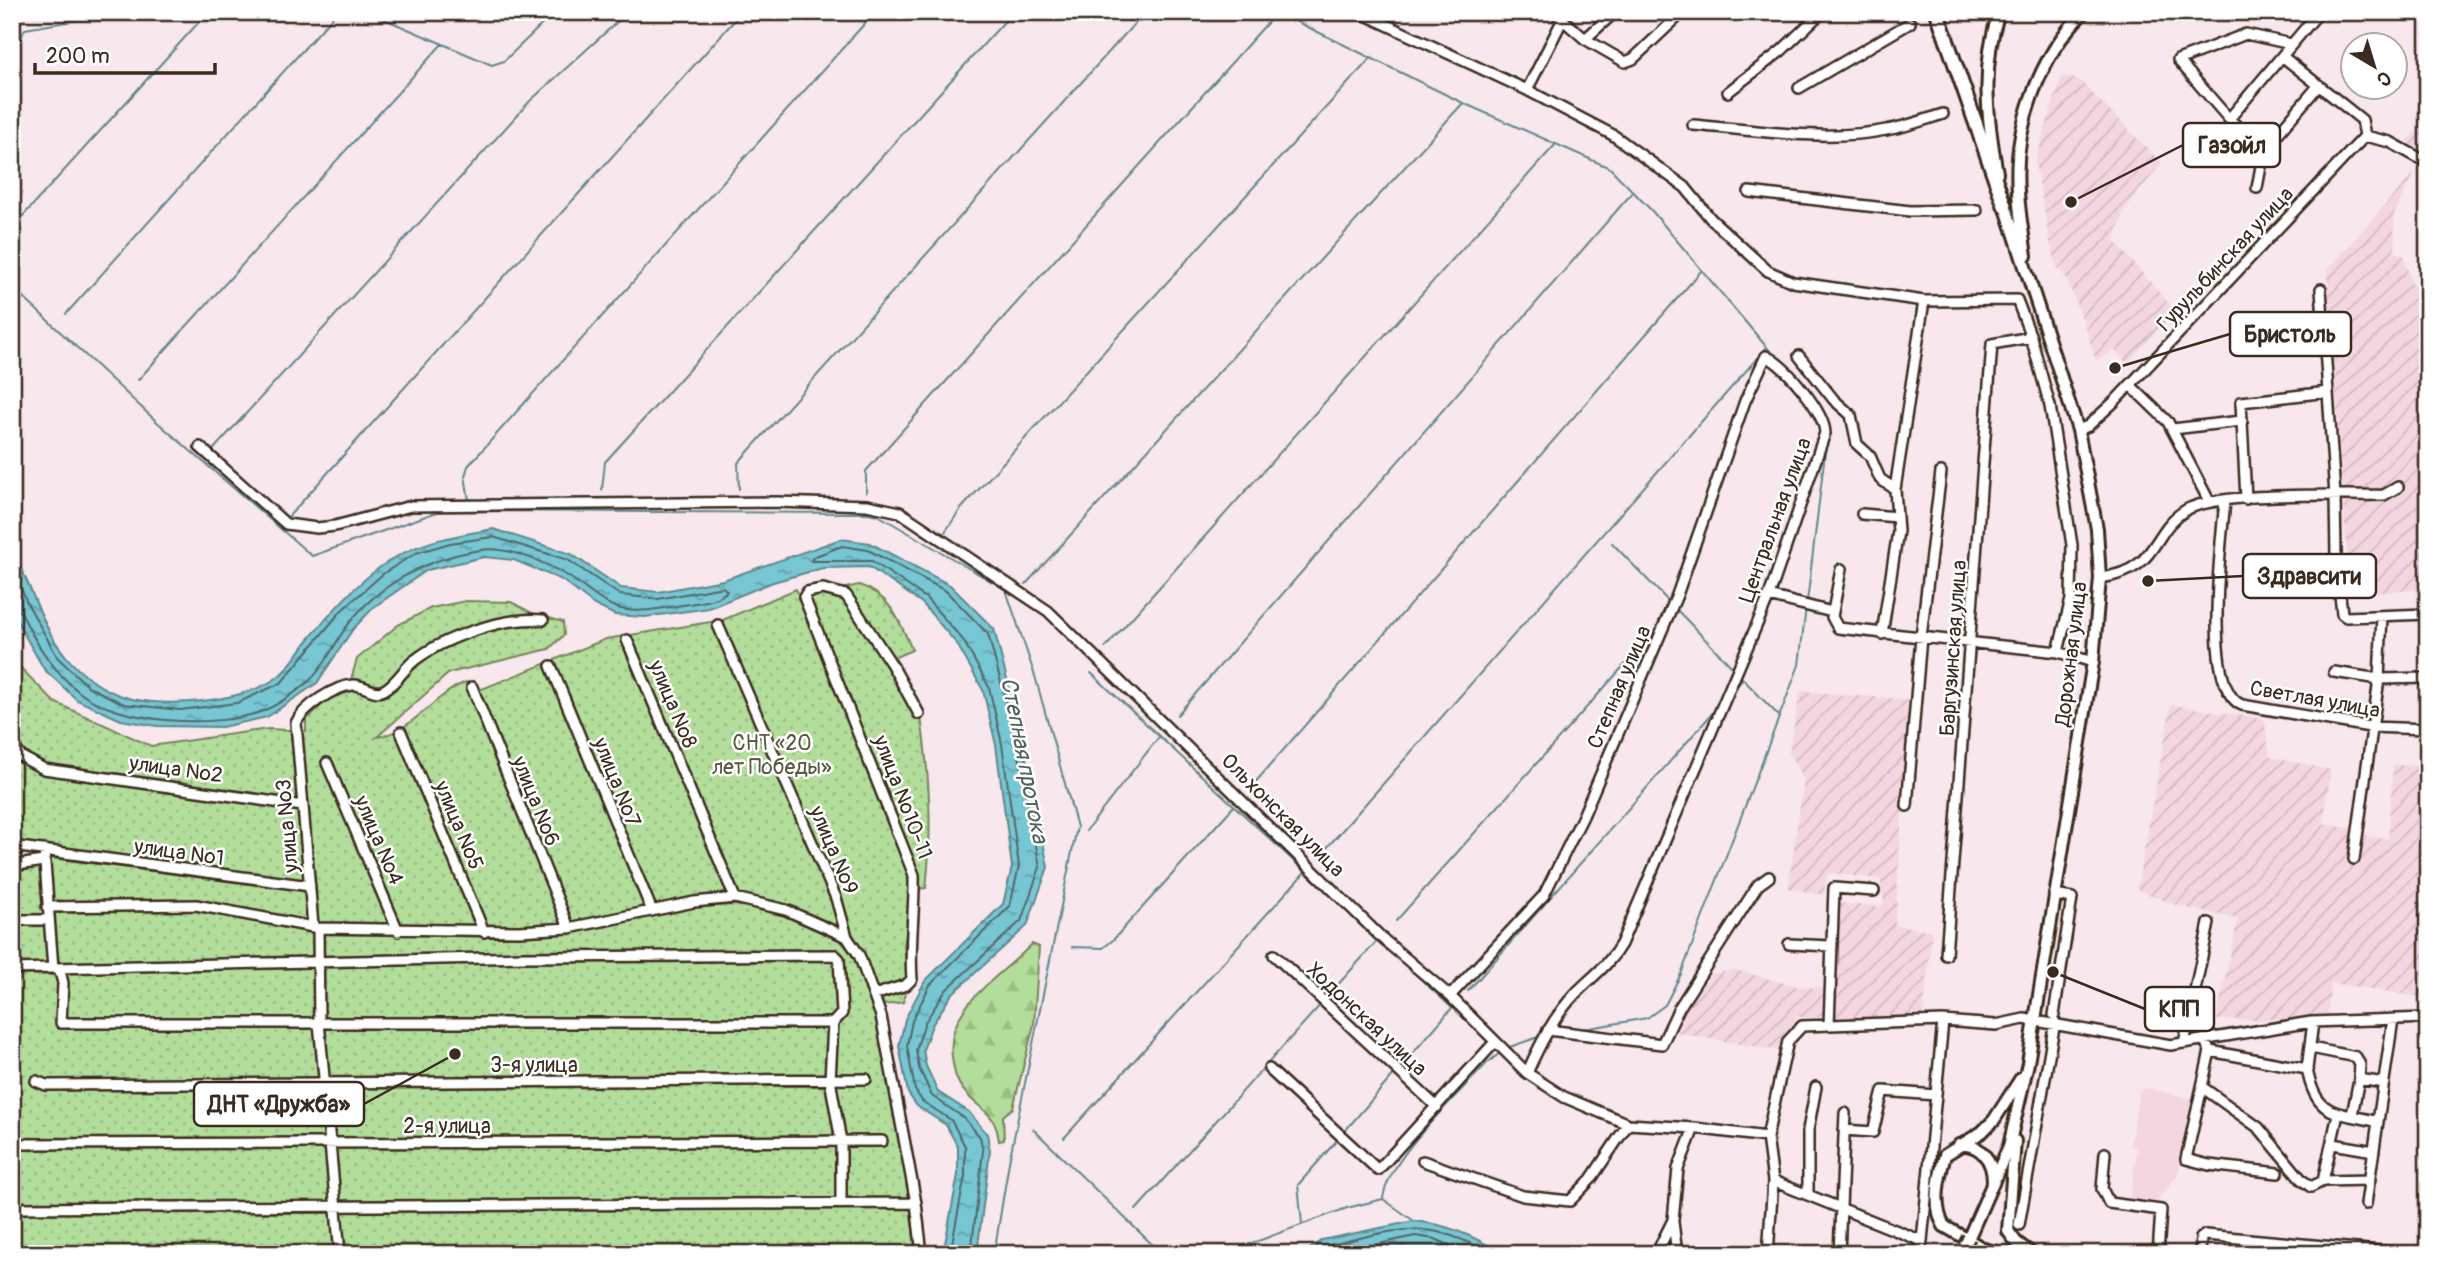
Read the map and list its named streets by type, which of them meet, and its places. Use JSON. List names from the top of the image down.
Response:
{
  "streets": {
    "main road": ["Дорожная улица"],
    "street": [
      "Гурульбинская улица",
      "Центральная улица",
      "Баргузинская улица",
      "Степная улица",
      "Светлая улица",
      "улица №8",
      "улица №2",
      "улица №7",
      "улица №10-11",
      "улица №6",
      "Ольхонская улица",
      "улица №5",
      "улица №3",
      "улица №4",
      "улица №9",
      "улица №1",
      "Ходонская улица",
      "3-я улица",
      "2-я улица"
    ]
  },
  "crossings": [
    ["Гурульбинская улица", "Дорожная улица"],
    ["Центральная улица", "Степная улица"],
    ["Центральная улица", "Ольхонская улица"],
    ["Степная улица", "Ольхонская улица"],
    ["улица №2", "улица №3"],
    ["улица №10-11", "улица №9"],
    ["улица №3", "улица №1"],
    ["улица №3", "3-я улица"],
    ["улица №3", "2-я улица"]
  ],
  "water": ["Степная протока"],
  "parks": ["СНТ «20 лет Победы»"],
  "places": [
    "Газойл",
    "Бристоль",
    "Здравсити",
    "КПП",
    "ДНТ «Дружба»"
  ],
  "scale_bar": "200 m",
  "north": "bottom right"
}
